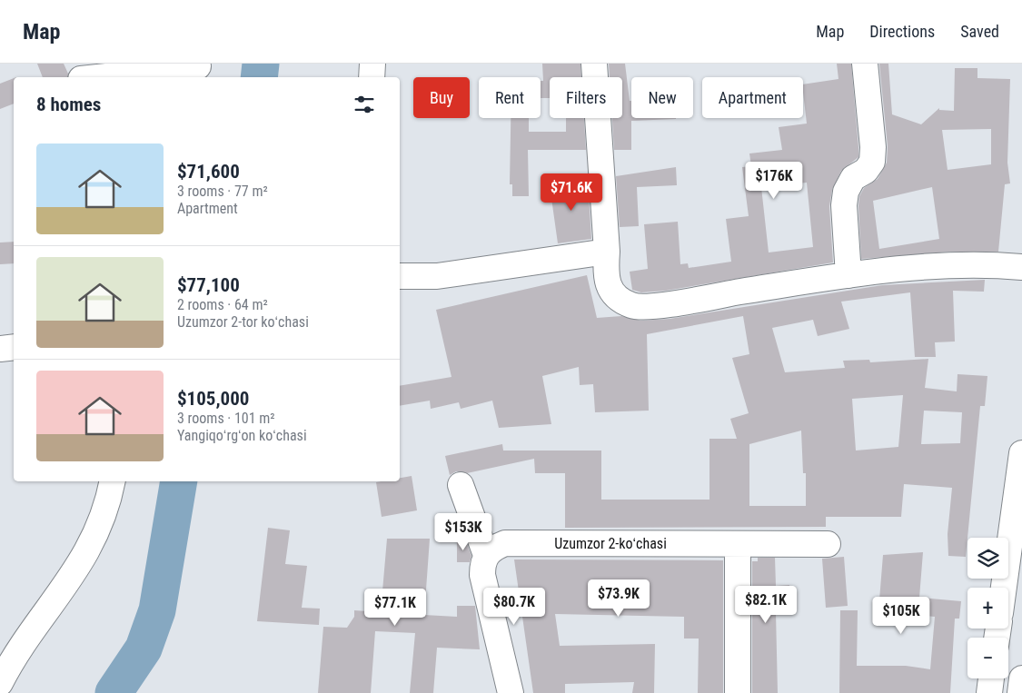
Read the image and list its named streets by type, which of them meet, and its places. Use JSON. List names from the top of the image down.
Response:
{
  "streets": {
    "street": ["Uzumzor 2-koʻchasi"]
  },
  "page": {
    "header": "Map",
    "nav": ["Map", "Directions", "Saved"],
    "chip": [
      "Buy",
      "Rent",
      "Filters",
      "New",
      "Apartment"
    ],
    "heading": "8 homes",
    "list": [
      {
        "name": "$71,600",
        "note": "3 rooms · 77 m² · Apartment"
      },
      {
        "name": "$77,100",
        "note": "2 rooms · 64 m² · Uzumzor 2-tor koʻchasi"
      },
      {
        "name": "$105,000",
        "note": "3 rooms · 101 m² · Yangiqoʻrgʻon koʻchasi"
      }
    ],
    "price": [
      "$176K",
      "$71.6K",
      "$153K",
      "$73.9K",
      "$82.1K",
      "$80.7K",
      "$77.1K",
      "$105K"
    ],
    "map_buttons": ["+", "−"]
  }
}
